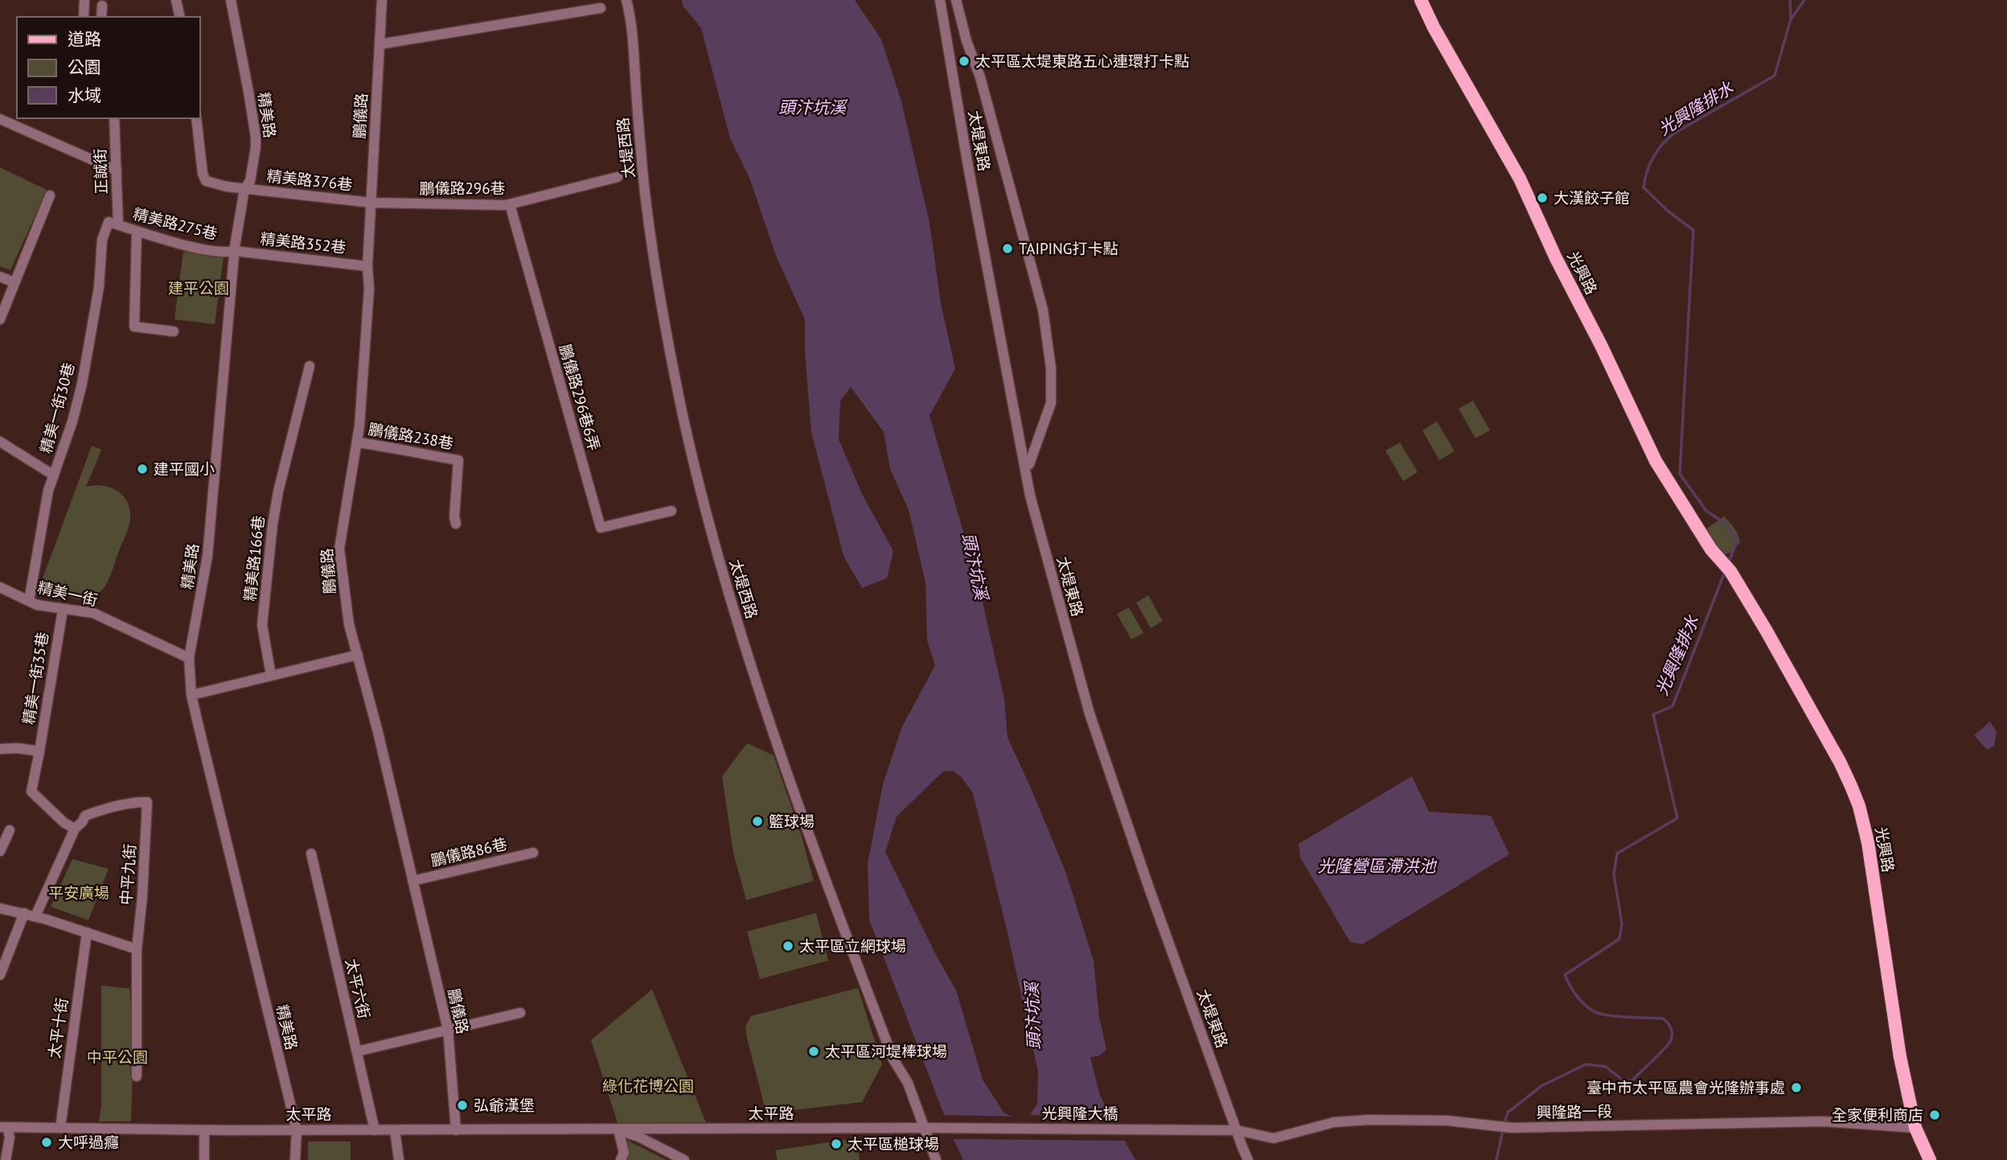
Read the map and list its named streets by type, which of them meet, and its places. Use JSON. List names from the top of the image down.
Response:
{
  "streets": {
    "main road": ["光興路"],
    "street": [
      "精美路",
      "鵬儀路",
      "太堤東路",
      "太堤西路",
      "正誠街",
      "精美路376巷",
      "鵬儀路296巷",
      "精美路275巷",
      "精美路352巷",
      "鵬儀路296巷6弄",
      "精美一街30巷",
      "鵬儀路238巷",
      "精美路166巷",
      "精美一街",
      "精美一街35巷",
      "鵬儀路86巷",
      "中平九街",
      "太平六街",
      "太平十街",
      "興隆路一段",
      "太平路",
      "光興隆大橋"
    ]
  },
  "crossings": [
    ["精美路", "精美路376巷"],
    ["精美路", "精美路275巷"],
    ["精美路", "精美路352巷"],
    ["精美路", "精美一街"],
    ["精美路", "太平路"],
    ["鵬儀路", "精美路376巷"],
    ["鵬儀路", "鵬儀路296巷"],
    ["鵬儀路", "精美路352巷"],
    ["鵬儀路", "鵬儀路238巷"],
    ["鵬儀路", "鵬儀路86巷"],
    ["鵬儀路", "太平路"],
    ["太堤東路", "興隆路一段"],
    ["太堤東路", "光興隆大橋"],
    ["太堤西路", "太平路"],
    ["太堤西路", "光興隆大橋"],
    ["正誠街", "精美路275巷"],
    ["正誠街", "精美一街30巷"],
    ["精美路376巷", "鵬儀路296巷"],
    ["鵬儀路296巷", "鵬儀路296巷6弄"],
    ["精美路275巷", "精美路352巷"],
    ["精美路275巷", "精美一街30巷"],
    ["光興路", "興隆路一段"],
    ["精美一街30巷", "精美一街"],
    ["精美一街", "精美一街35巷"],
    ["精美一街35巷", "中平九街"],
    ["太平六街", "太平路"],
    ["太平十街", "太平路"],
    ["興隆路一段", "光興隆大橋"],
    ["太平路", "光興隆大橋"]
  ],
  "water": ["頭汴坑溪", "光興隆排水", "光隆營區滯洪池"],
  "parks": [
    "建平公園",
    "平安廣場",
    "中平公園",
    "綠化花博公園"
  ],
  "places": [
    "太平區太堤東路五心連環打卡點",
    "大漢餃子館",
    "TAIPING打卡點",
    "建平國小",
    "籃球場",
    "太平區立網球場",
    "太平區河堤棒球場",
    "臺中市太平區農會光隆辦事處",
    "弘爺漢堡",
    "全家便利商店",
    "大呼過癮",
    "太平區槌球場"
  ],
  "legend": ["道路", "公園", "水域"]
}
